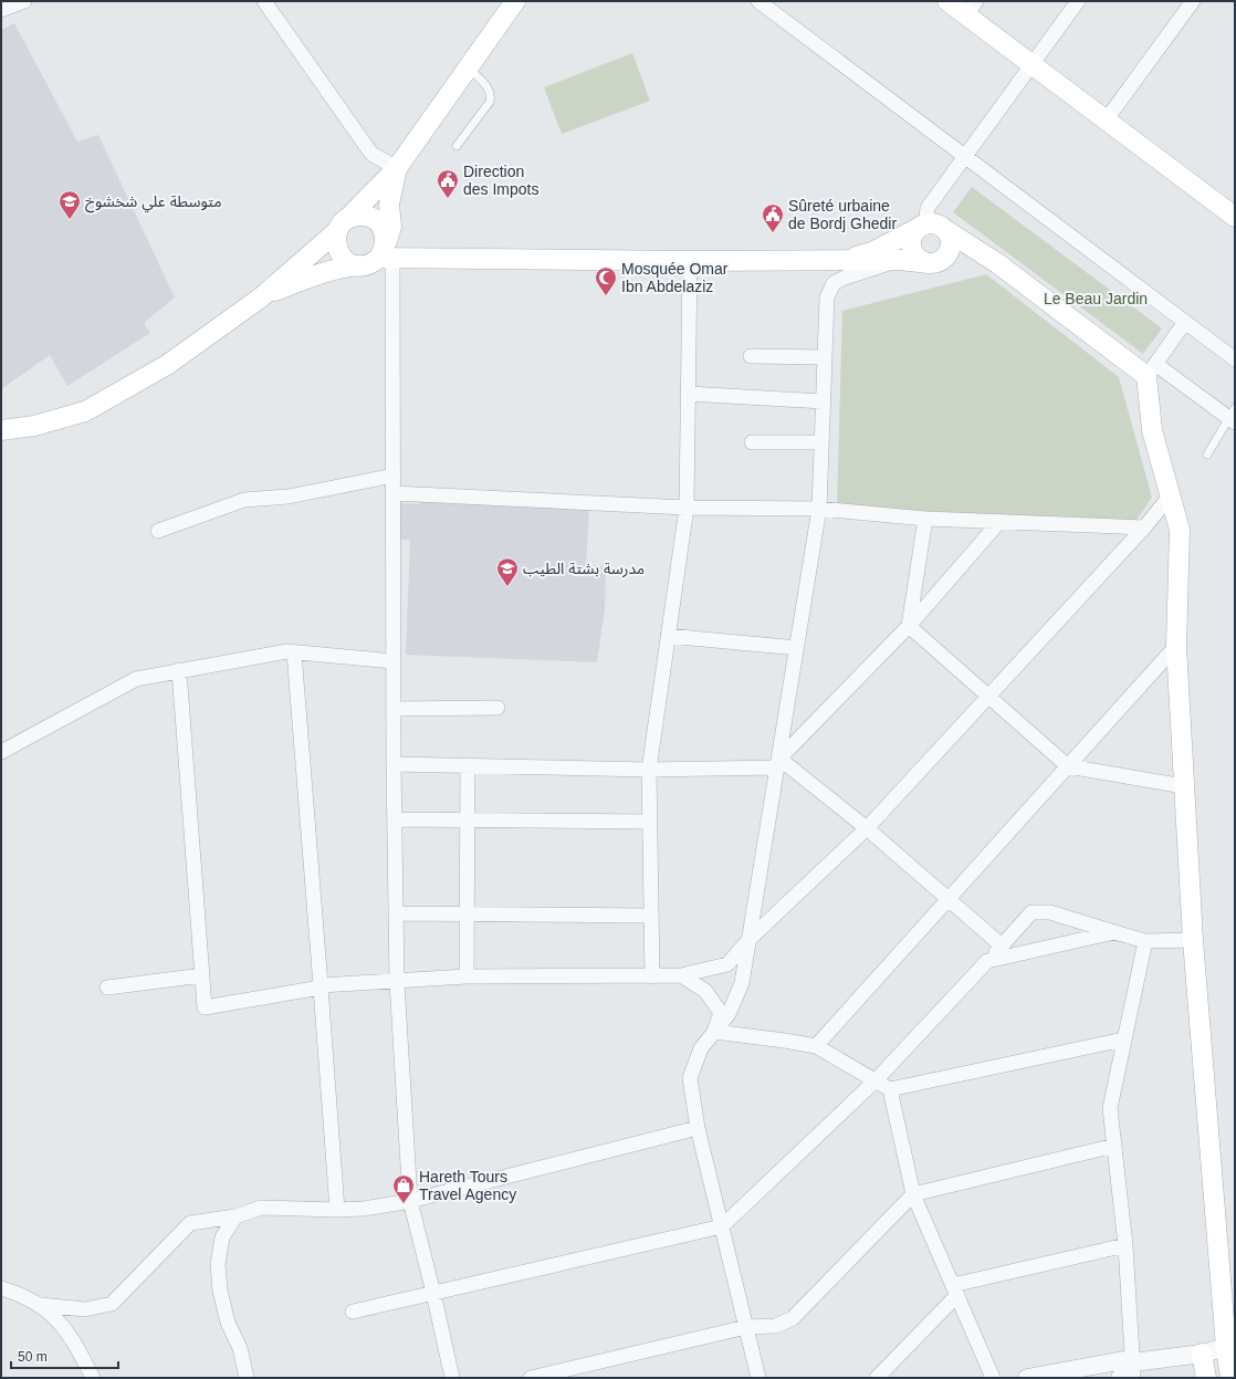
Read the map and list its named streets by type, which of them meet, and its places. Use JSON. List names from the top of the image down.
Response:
{
  "parks": ["Le Beau Jardin"],
  "places": {
    "public building": ["Direction des Impots", "Sûreté urbaine de Bordj Ghedir"],
    "school or university": ["متوسطة علي شخشوخ", "مدرسة بشتة الطيب"],
    "mosque": ["Mosquée Omar Ibn Abdelaziz"],
    "shop": ["Hareth Tours Travel Agency"]
  },
  "scale_bar": "50 m"
}
